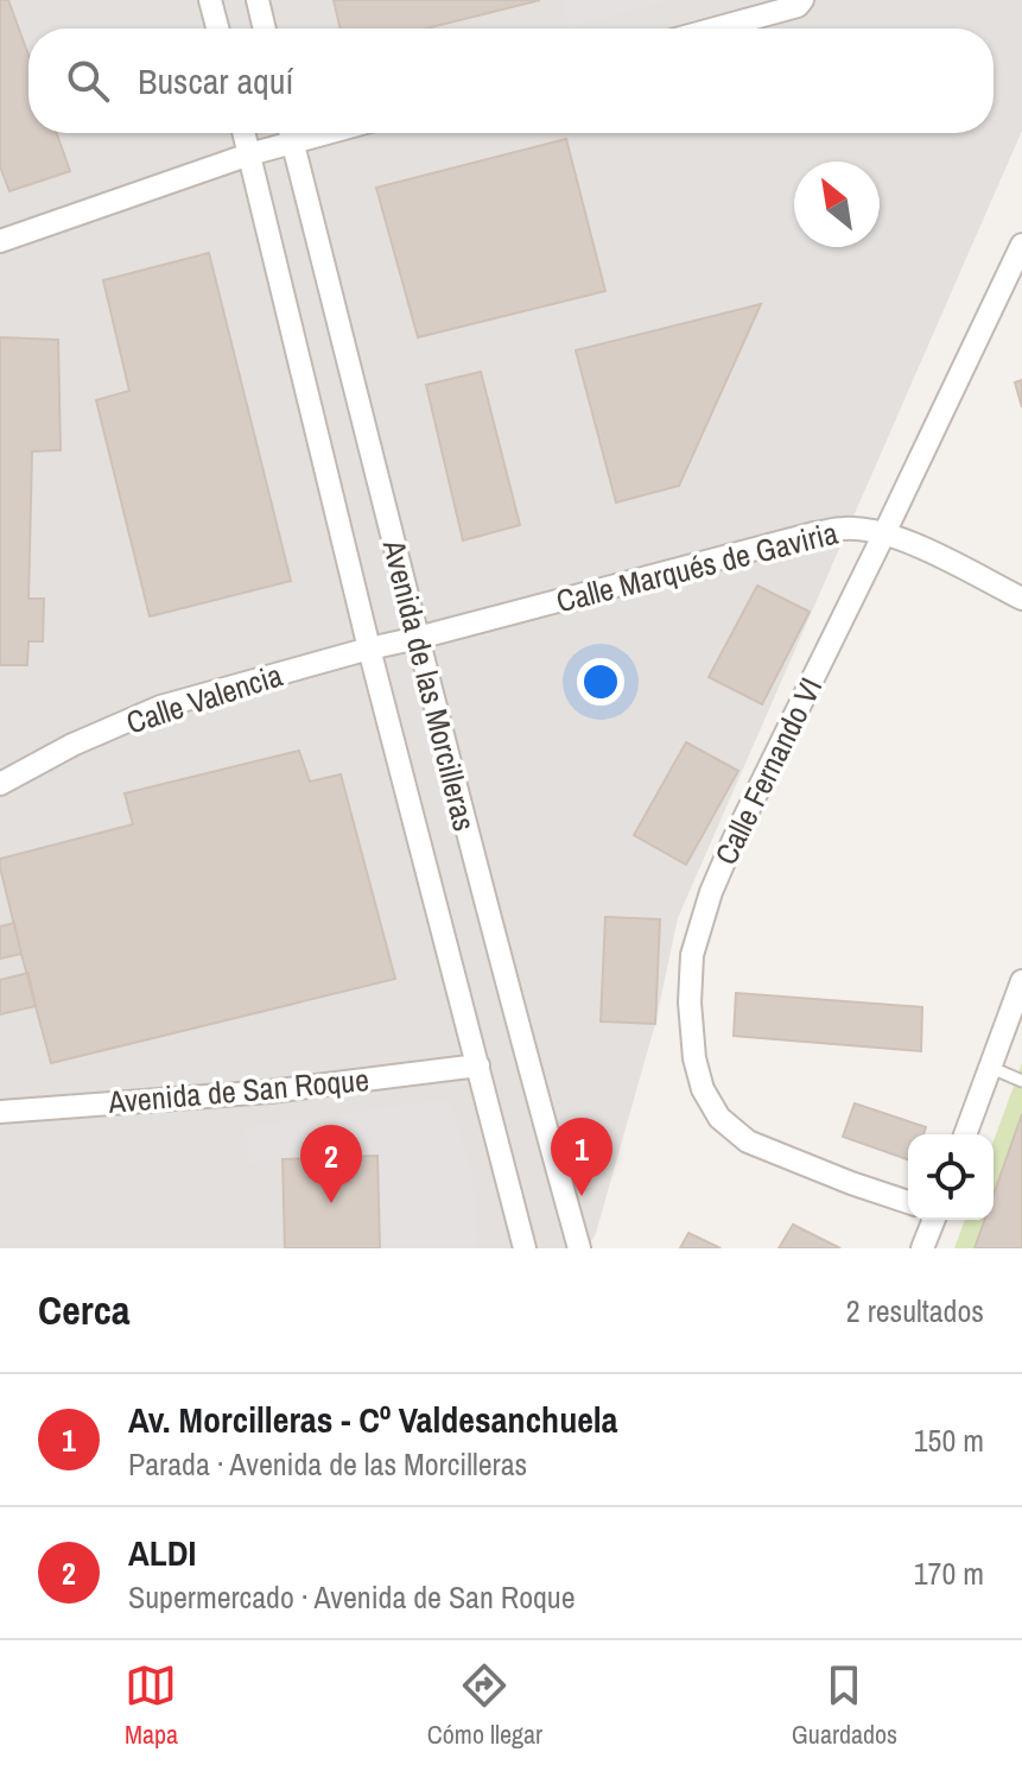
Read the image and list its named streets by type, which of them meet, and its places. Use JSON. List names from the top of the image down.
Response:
{
  "streets": {
    "street": [
      "Calle Marqués de Gaviria",
      "Avenida de las Morcilleras",
      "Calle Valencia",
      "Calle Fernando VI",
      "Avenida de San Roque"
    ]
  },
  "crossings": [
    ["Calle Marqués de Gaviria", "Avenida de las Morcilleras"],
    ["Calle Marqués de Gaviria", "Calle Valencia"],
    ["Calle Marqués de Gaviria", "Calle Fernando VI"],
    ["Avenida de las Morcilleras", "Calle Valencia"],
    ["Avenida de las Morcilleras", "Avenida de San Roque"]
  ],
  "north": "top left",
  "page": {
    "search": "Buscar aquí",
    "pins": ["1", "2"],
    "heading": ["Cerca", "2 resultados"],
    "list": [
      {
        "mark": "1",
        "name": "Av. Morcilleras - Cº Valdesanchuela",
        "note": "Parada · Avenida de las Morcilleras",
        "value": "150 m"
      },
      {
        "mark": "2",
        "name": "ALDI",
        "note": "Supermercado · Avenida de San Roque",
        "value": "170 m"
      }
    ],
    "nav": ["Mapa", "Cómo llegar", "Guardados"]
  }
}
